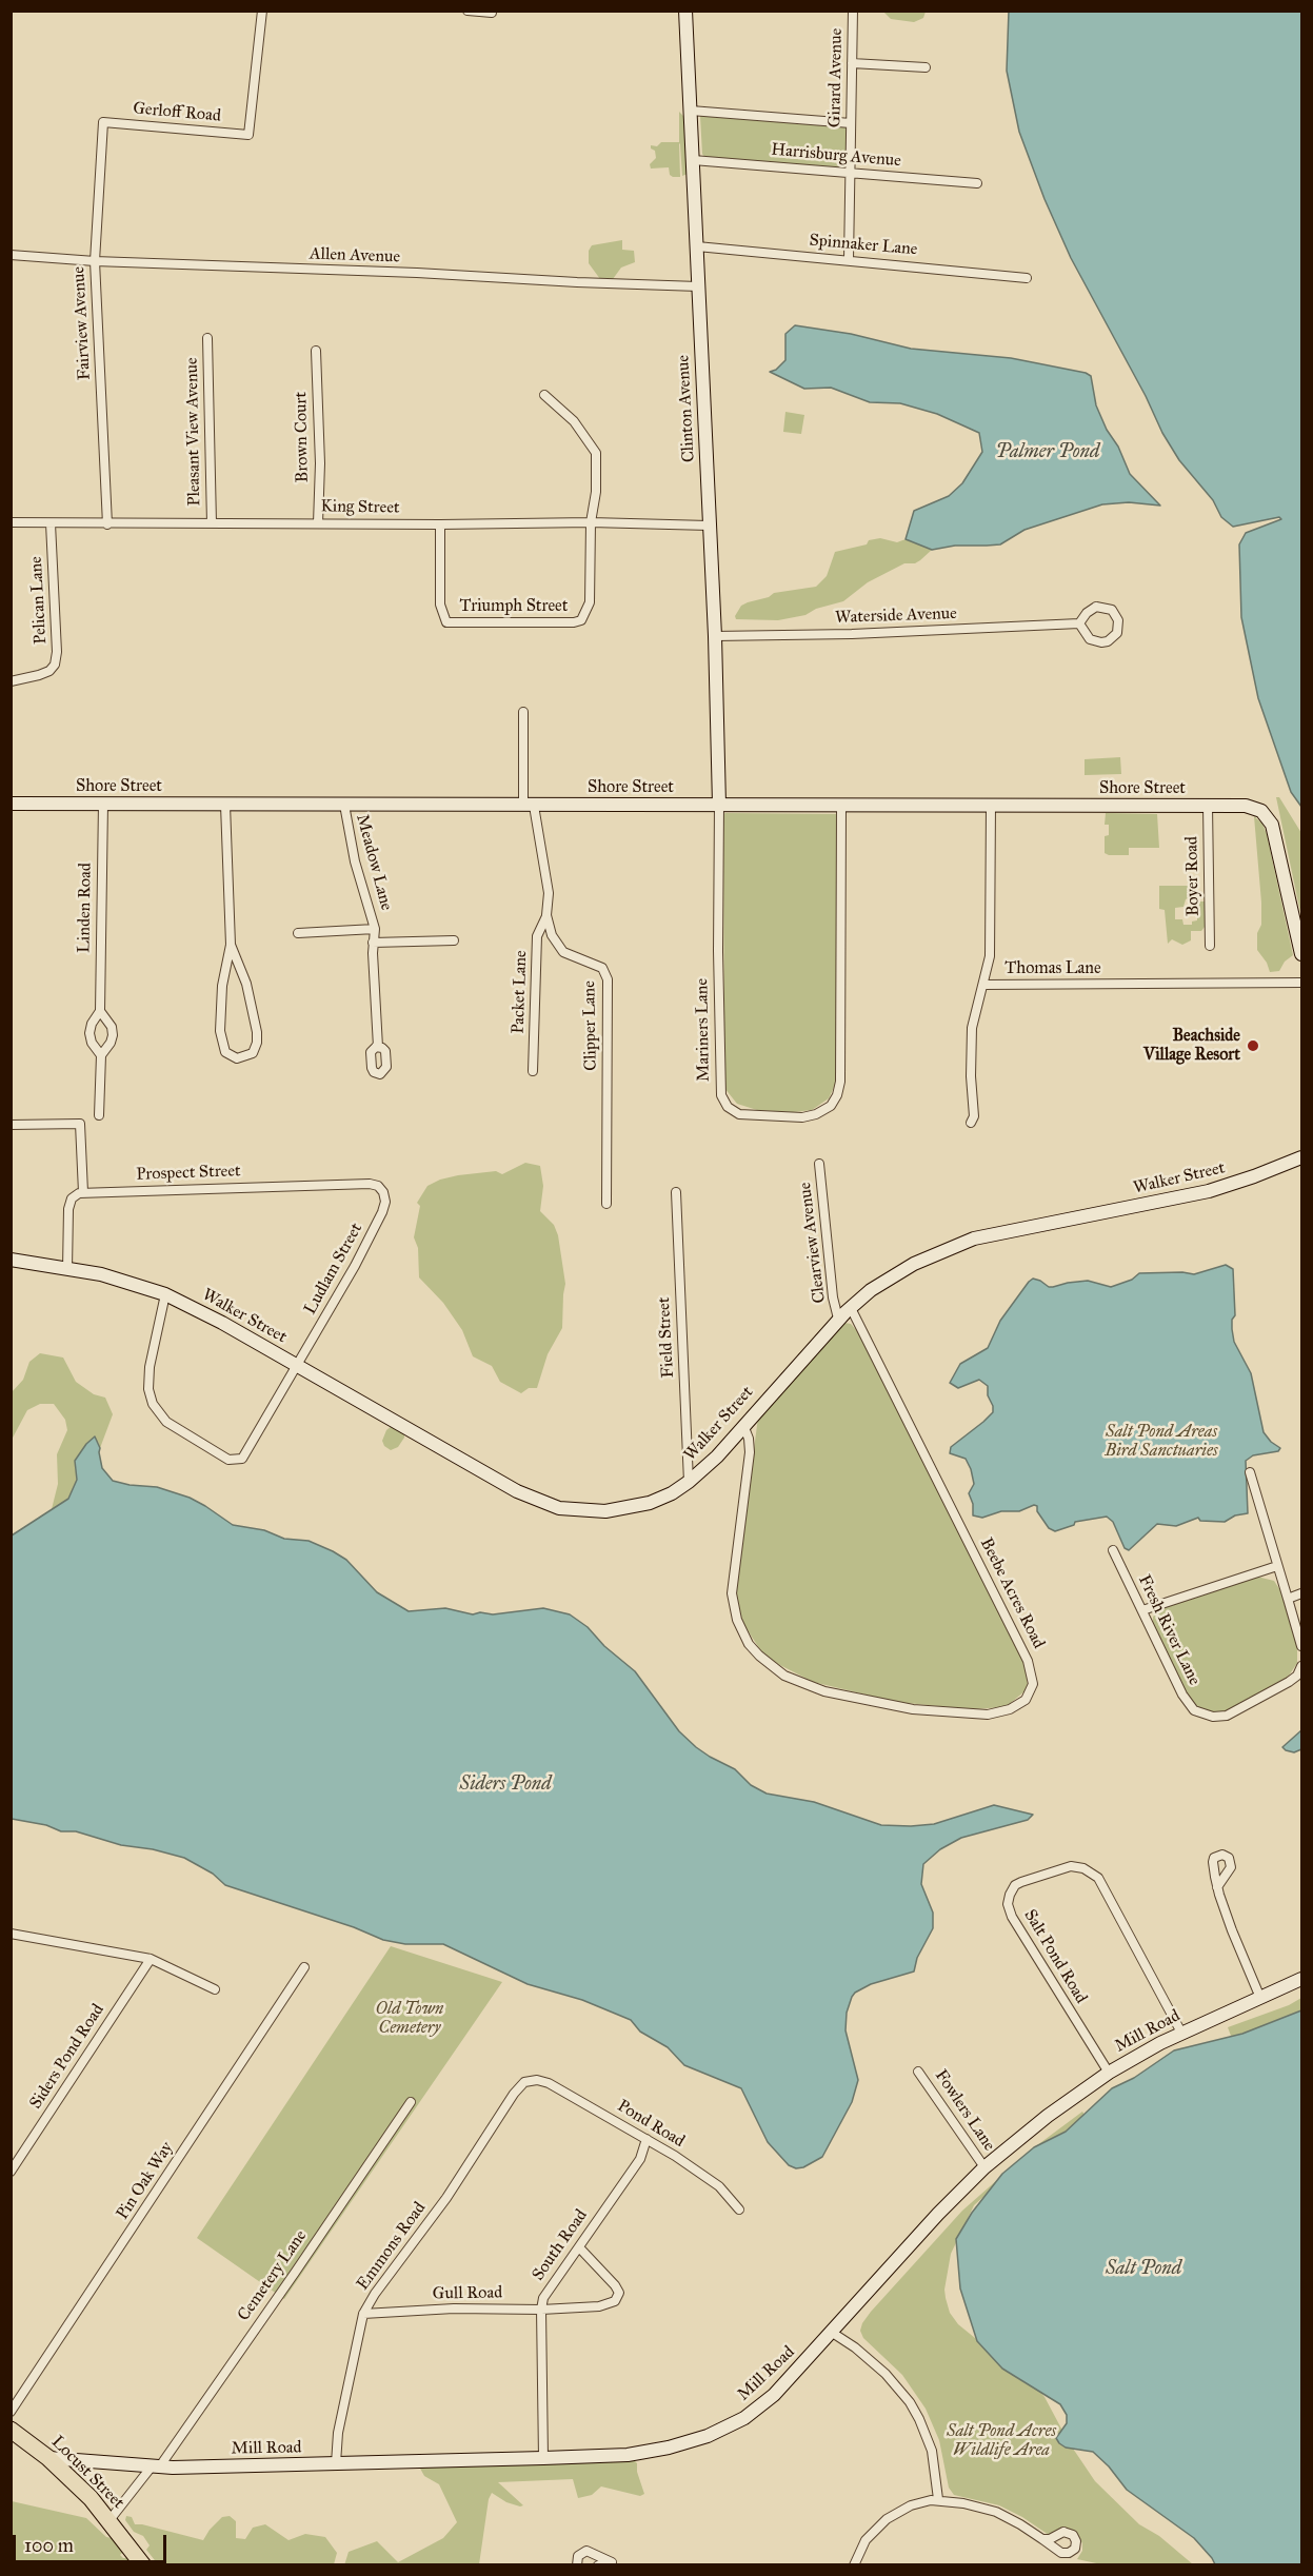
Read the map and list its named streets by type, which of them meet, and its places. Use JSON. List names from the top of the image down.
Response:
{
  "streets": {
    "highway": ["Locust Street"],
    "street": [
      "Girard Avenue",
      "Gerloff Road",
      "Harrisburg Avenue",
      "Spinnaker Lane",
      "Allen Avenue",
      "Fairview Avenue",
      "Clinton Avenue",
      "Pleasant View Avenue",
      "Brown Court",
      "King Street",
      "Pelican Lane",
      "Triumph Street",
      "Waterside Avenue",
      "Shore Street",
      "Meadow Lane",
      "Boyer Road",
      "Linden Road",
      "Thomas Lane",
      "Packet Lane",
      "Clipper Lane",
      "Mariners Lane",
      "Prospect Street",
      "Walker Street",
      "Clearview Avenue",
      "Ludlam Street",
      "Field Street",
      "Beebe Acres Road",
      "Fresh River Lane",
      "Salt Pond Road",
      "Mill Road",
      "Siders Pond Road",
      "Fowlers Lane",
      "Pond Road",
      "Pin Oak Way",
      "South Road",
      "Emmons Road",
      "Cemetery Lane",
      "Gull Road"
    ]
  },
  "crossings": [
    ["Girard Avenue", "Harrisburg Avenue"],
    ["Girard Avenue", "Spinnaker Lane"],
    ["Gerloff Road", "Fairview Avenue"],
    ["Harrisburg Avenue", "Clinton Avenue"],
    ["Spinnaker Lane", "Clinton Avenue"],
    ["Allen Avenue", "Fairview Avenue"],
    ["Allen Avenue", "Clinton Avenue"],
    ["Fairview Avenue", "King Street"],
    ["Clinton Avenue", "King Street"],
    ["Clinton Avenue", "Waterside Avenue"],
    ["Clinton Avenue", "Shore Street"],
    ["Clinton Avenue", "Mariners Lane"],
    ["Pleasant View Avenue", "King Street"],
    ["Brown Court", "King Street"],
    ["King Street", "Pelican Lane"],
    ["King Street", "Triumph Street"],
    ["Shore Street", "Meadow Lane"],
    ["Shore Street", "Boyer Road"],
    ["Shore Street", "Linden Road"],
    ["Shore Street", "Thomas Lane"],
    ["Shore Street", "Clipper Lane"],
    ["Shore Street", "Mariners Lane"],
    ["Packet Lane", "Clipper Lane"],
    ["Prospect Street", "Ludlam Street"],
    ["Walker Street", "Clearview Avenue"],
    ["Walker Street", "Ludlam Street"],
    ["Walker Street", "Field Street"],
    ["Walker Street", "Beebe Acres Road"],
    ["Salt Pond Road", "Mill Road"],
    ["Mill Road", "Fowlers Lane"],
    ["Mill Road", "South Road"],
    ["Mill Road", "Emmons Road"],
    ["Mill Road", "Cemetery Lane"],
    ["Mill Road", "Locust Street"],
    ["Pond Road", "South Road"],
    ["Pond Road", "Emmons Road"],
    ["South Road", "Gull Road"],
    ["Emmons Road", "Gull Road"],
    ["Cemetery Lane", "Locust Street"]
  ],
  "water": ["Palmer Pond", "Siders Pond", "Salt Pond"],
  "parks": ["Salt Pond Areas Bird Sanctuaries", "Old Town Cemetery", "Salt Pond Acres Wildlife Area"],
  "places": ["Beachside Village Resort"],
  "scale_bar": "100 m"
}
